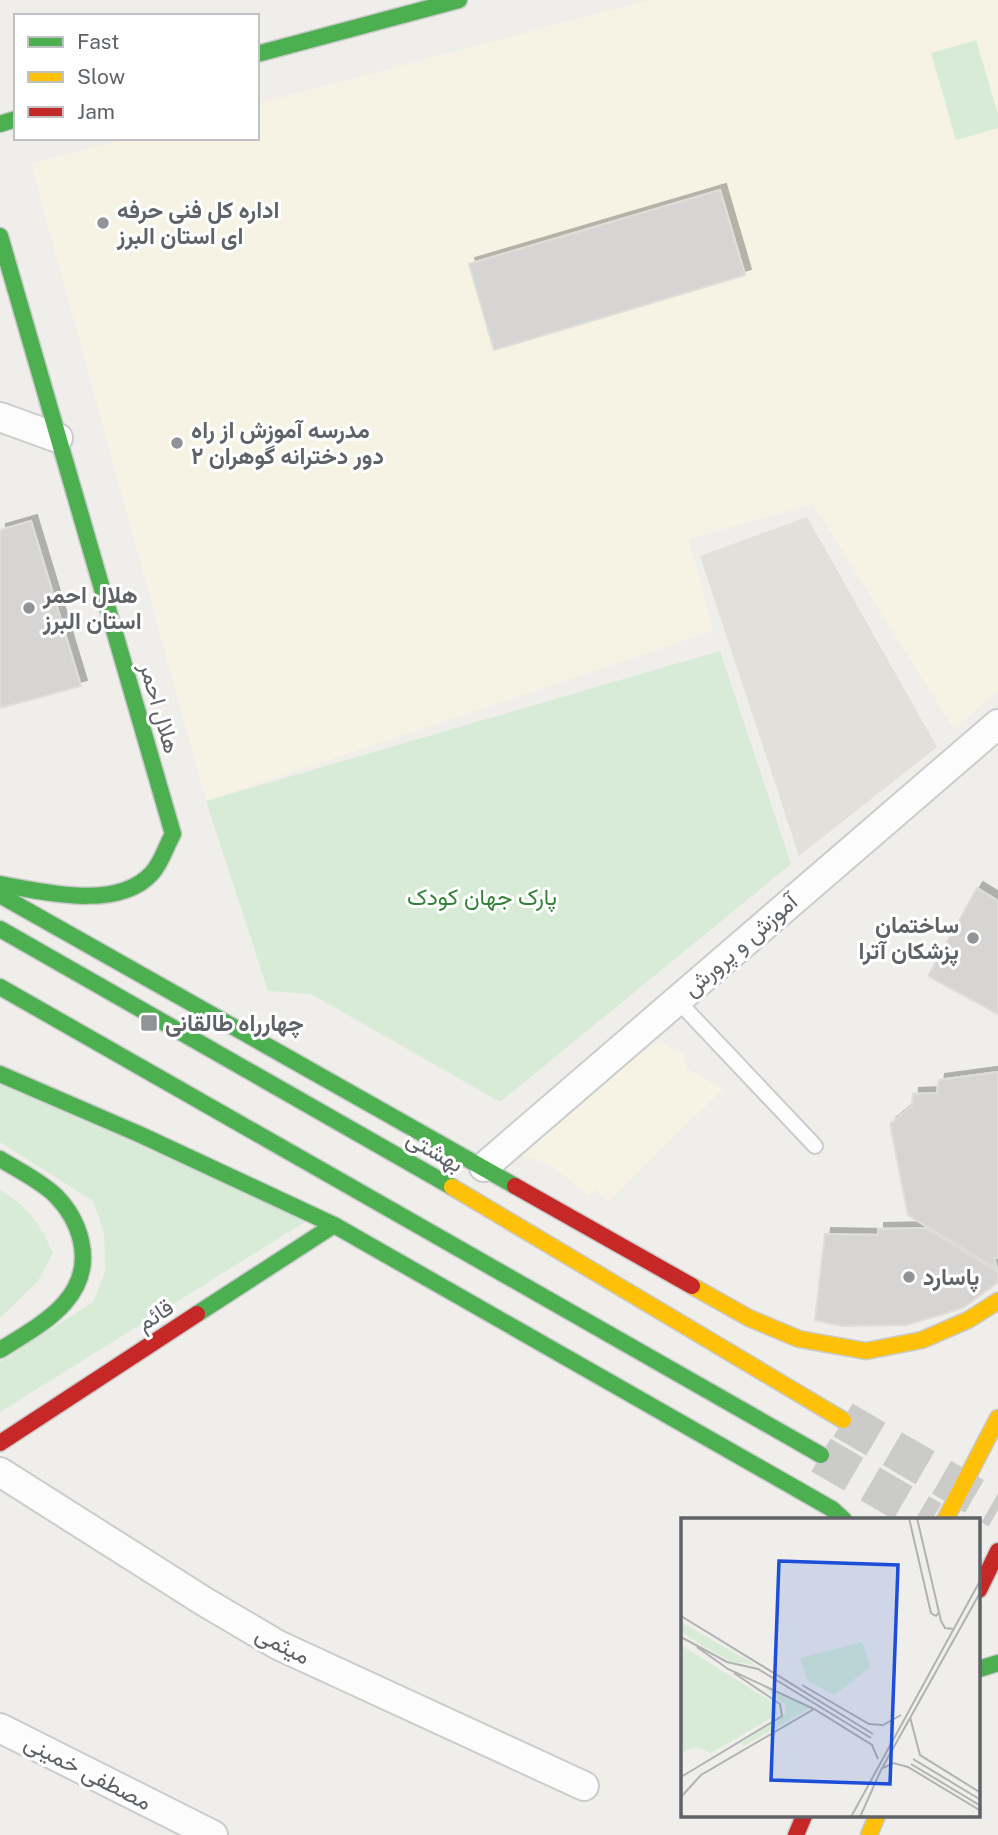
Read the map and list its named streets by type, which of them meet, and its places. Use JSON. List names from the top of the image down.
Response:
{
  "streets": {
    "main road": ["هلال احمر", "بهشتى", "قائم"],
    "street": ["آموزش و پرورش", "میثمی", "مصطفی خمینی"]
  },
  "parks": ["پارک جهان کودک"],
  "places": {
    "other": [
      "اداره کل فنی حرفه ای استان البرز",
      "مدرسه آموزش از راه دور دخترانه گوهران ۲",
      "هلال احمر استان البرز",
      "ساختمان پزشکان آترا",
      "پاسارد"
    ],
    "transit": ["چهارراه طالقانی"]
  },
  "legend": ["Fast", "Slow", "Jam"]
}
